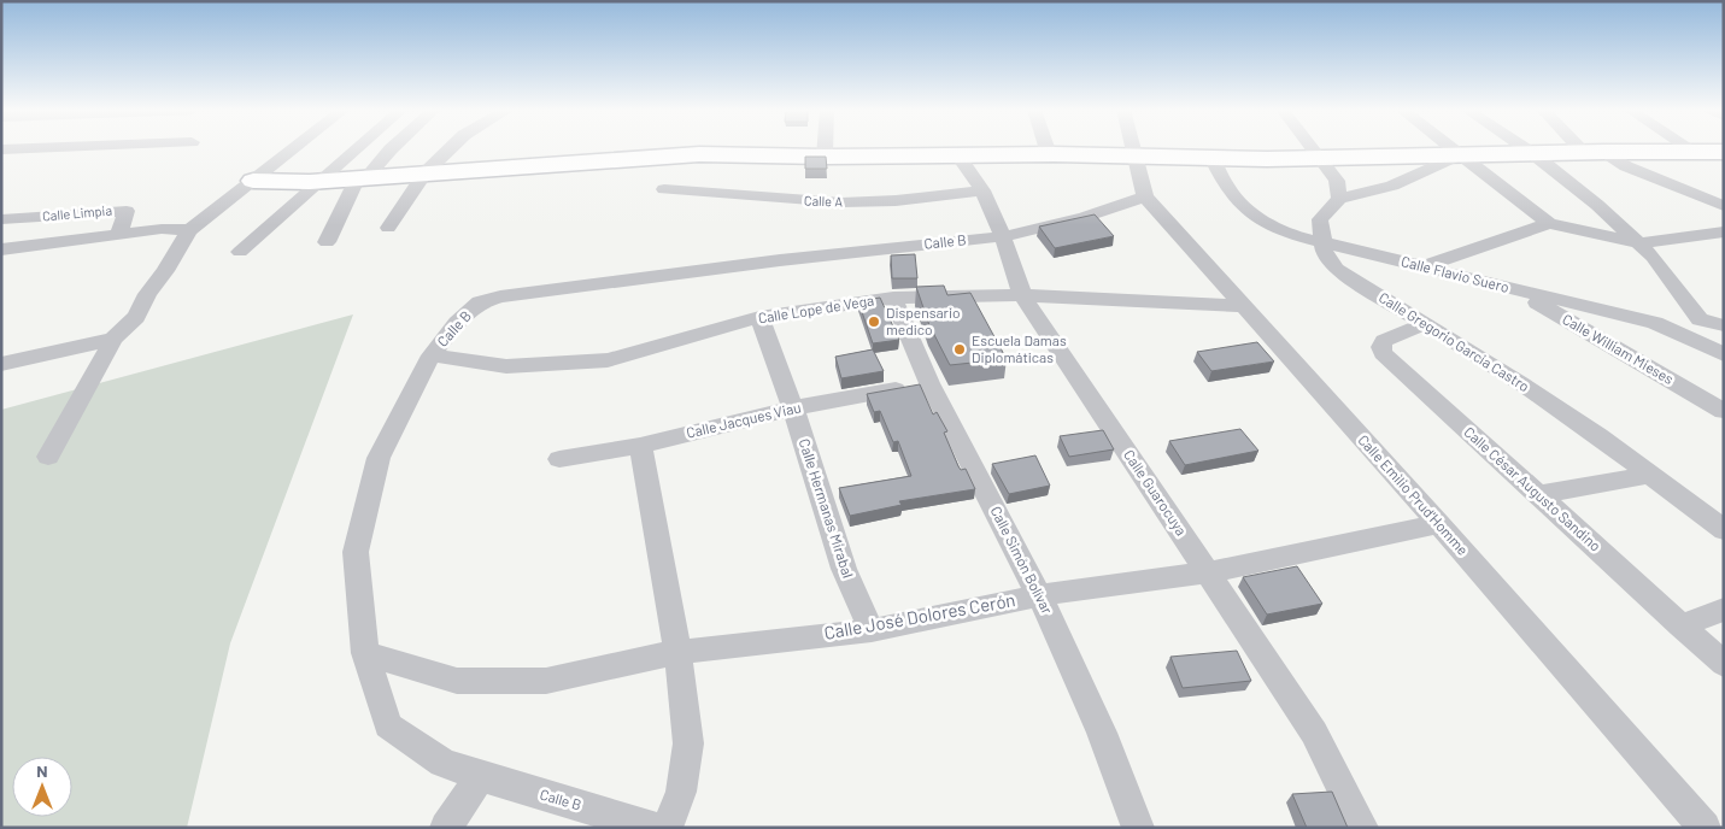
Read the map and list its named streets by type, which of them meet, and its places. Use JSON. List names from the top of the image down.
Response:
{
  "streets": {
    "street": [
      "Calle A",
      "Calle Limpia",
      "Calle B",
      "Calle Flavio Suero",
      "Calle Lope de Vega",
      "Calle Gregorio García Castro",
      "Calle William Mieses",
      "Calle Jacques Viau",
      "Calle César Augusto Sandino",
      "Calle Guarocuya",
      "Calle Emilio Prud'Homme",
      "Calle Hermanas Mirabal",
      "Calle Simón Bolívar",
      "Calle José Dolores Cerón"
    ]
  },
  "crossings": [
    ["Calle A", "Calle Guarocuya"],
    ["Calle B", "Calle Lope de Vega"],
    ["Calle B", "Calle Guarocuya"],
    ["Calle B", "Calle Emilio Prud'Homme"],
    ["Calle B", "Calle José Dolores Cerón"],
    ["Calle Flavio Suero", "Calle Gregorio García Castro"],
    ["Calle Flavio Suero", "Calle William Mieses"],
    ["Calle Lope de Vega", "Calle Guarocuya"],
    ["Calle Lope de Vega", "Calle Emilio Prud'Homme"],
    ["Calle Lope de Vega", "Calle Hermanas Mirabal"],
    ["Calle Lope de Vega", "Calle Simón Bolívar"],
    ["Calle Gregorio García Castro", "Calle César Augusto Sandino"],
    ["Calle Jacques Viau", "Calle Hermanas Mirabal"],
    ["Calle Jacques Viau", "Calle Simón Bolívar"],
    ["Calle Guarocuya", "Calle José Dolores Cerón"],
    ["Calle Emilio Prud'Homme", "Calle José Dolores Cerón"],
    ["Calle Hermanas Mirabal", "Calle José Dolores Cerón"],
    ["Calle Simón Bolívar", "Calle José Dolores Cerón"]
  ],
  "places": ["Dispensario medico", "Escuela Damas Diplomáticas"],
  "north": "top"
}
